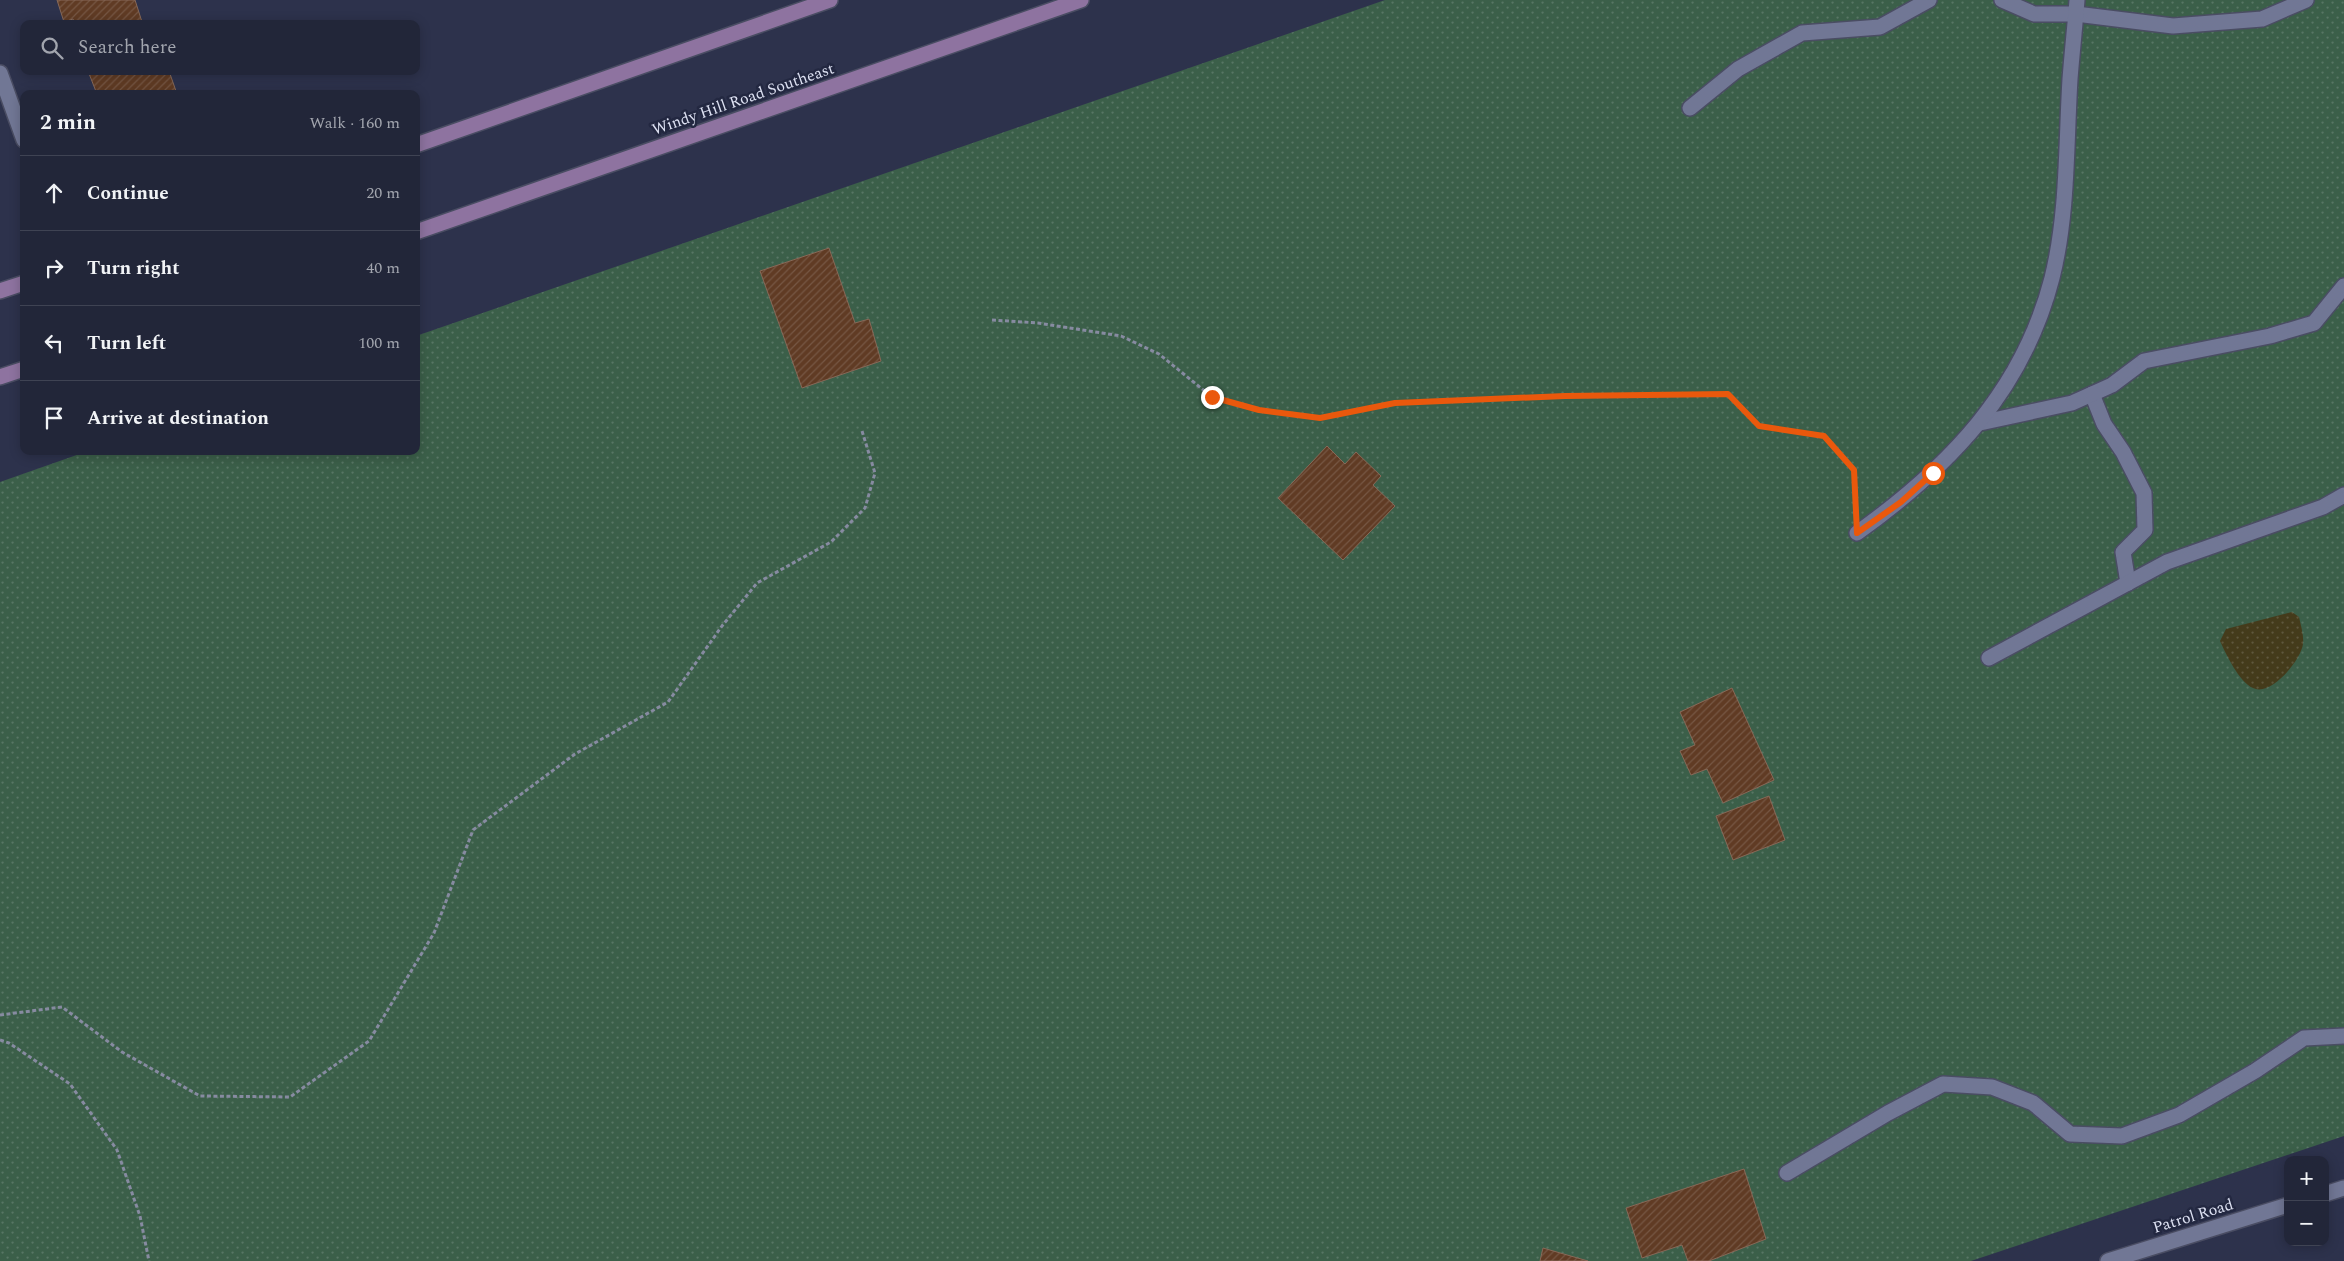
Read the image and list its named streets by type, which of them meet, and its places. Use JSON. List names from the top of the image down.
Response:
{
  "streets": {
    "main road": ["Windy Hill Road Southeast"],
    "street": ["Patrol Road"]
  },
  "page": {
    "search": "Search here",
    "heading": ["2 min", "Walk · 160 m"],
    "list": [
      ["Continue", "20 m"],
      ["Turn right", "40 m"],
      ["Turn left", "100 m"],
      "Arrive at destination"
    ],
    "map_buttons": ["+", "−"]
  }
}
